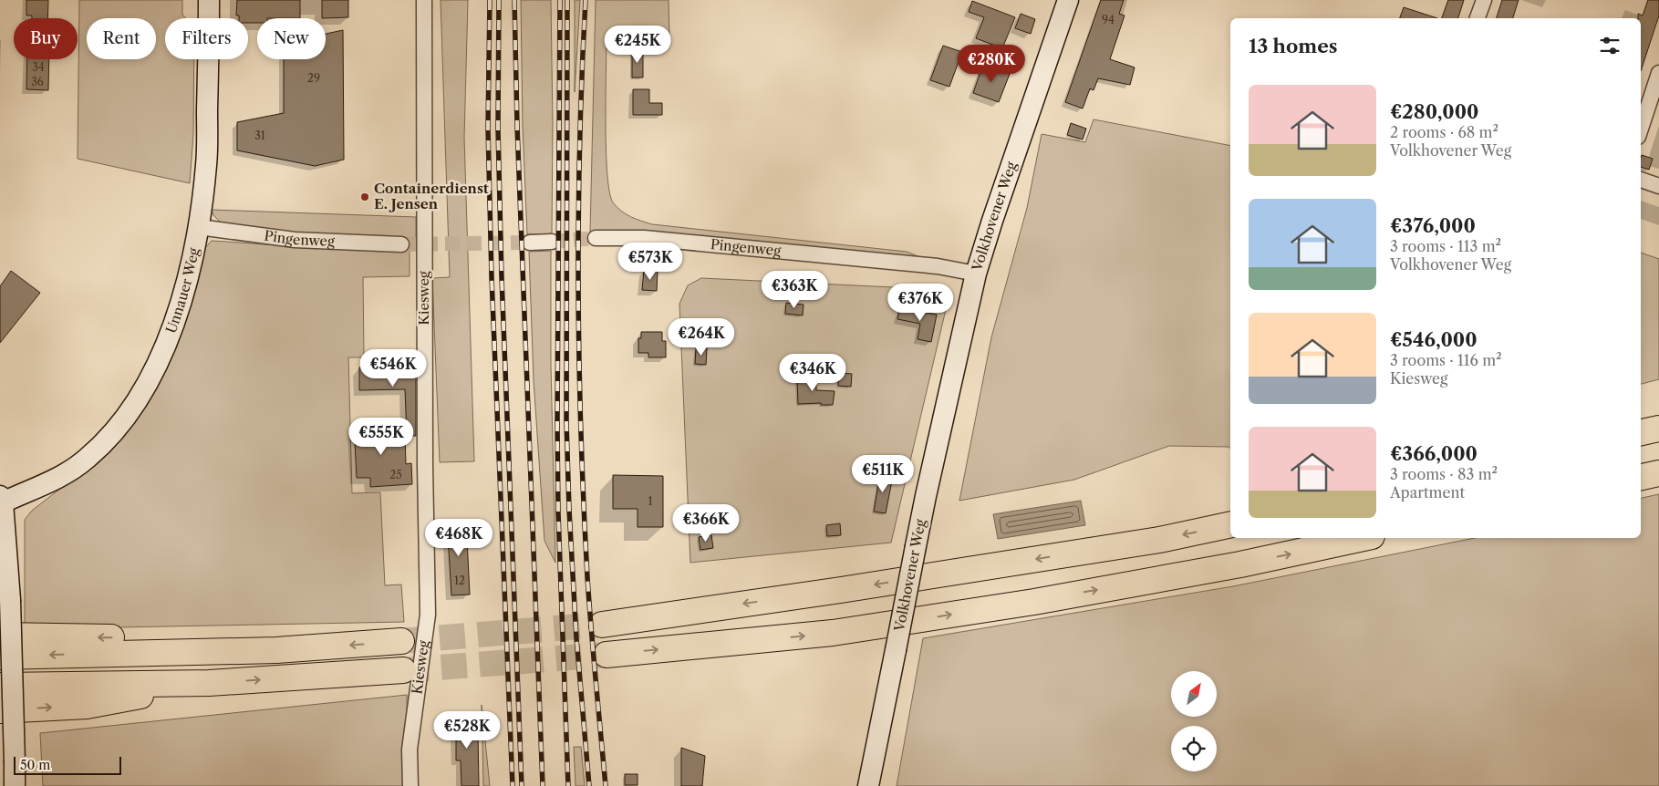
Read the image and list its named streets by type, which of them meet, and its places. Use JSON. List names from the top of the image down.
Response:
{
  "streets": {
    "street": [
      "Volkhovener Weg",
      "Pingenweg",
      "Unnauer Weg",
      "Kiesweg"
    ]
  },
  "crossings": [
    ["Volkhovener Weg", "Pingenweg"],
    ["Pingenweg", "Unnauer Weg"]
  ],
  "places": ["Containerdienst E. Jensen"],
  "house_numbers": [
    "94",
    "34",
    "29",
    "36",
    "31",
    "25",
    "1",
    "12"
  ],
  "scale_bar": "50 m",
  "north": "top right",
  "page": {
    "chip": [
      "Buy",
      "Rent",
      "Filters",
      "New"
    ],
    "heading": "13 homes",
    "price": [
      "€245K",
      "€280K",
      "€573K",
      "€363K",
      "€376K",
      "€264K",
      "€546K",
      "€346K",
      "€555K",
      "€511K",
      "€366K",
      "€468K",
      "€528K"
    ],
    "list": [
      {
        "name": "€280,000",
        "note": "2 rooms · 68 m² · Volkhovener Weg"
      },
      {
        "name": "€376,000",
        "note": "3 rooms · 113 m² · Volkhovener Weg"
      },
      {
        "name": "€546,000",
        "note": "3 rooms · 116 m² · Kiesweg"
      },
      {
        "name": "€366,000",
        "note": "3 rooms · 83 m² · Apartment"
      }
    ],
    "scale": "50 m"
  }
}
